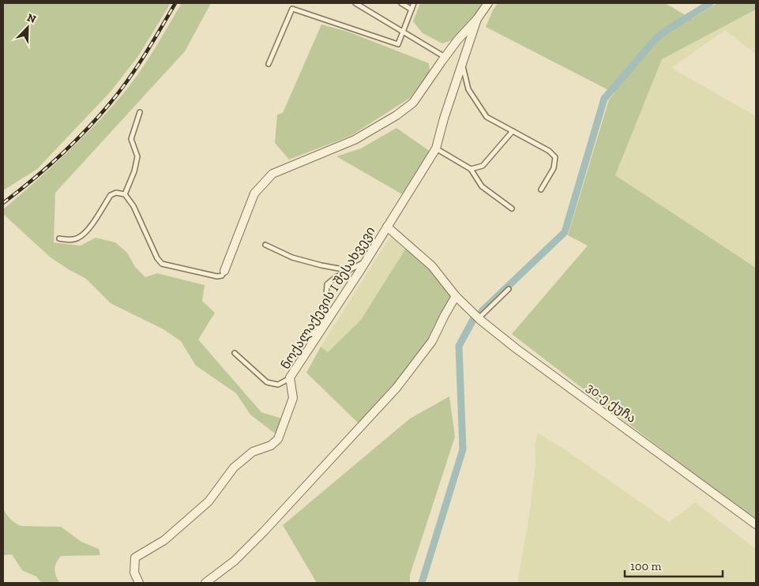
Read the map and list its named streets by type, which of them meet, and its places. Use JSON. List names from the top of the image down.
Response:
{
  "streets": {
    "street": ["ნოქალაქევის I შესახვევი", "30-ე ქუჩა"]
  },
  "crossings": [
    ["ნოქალაქევის I შესახვევი", "30-ე ქუჩა"]
  ],
  "scale_bar": "100 m",
  "north": "top right"
}
